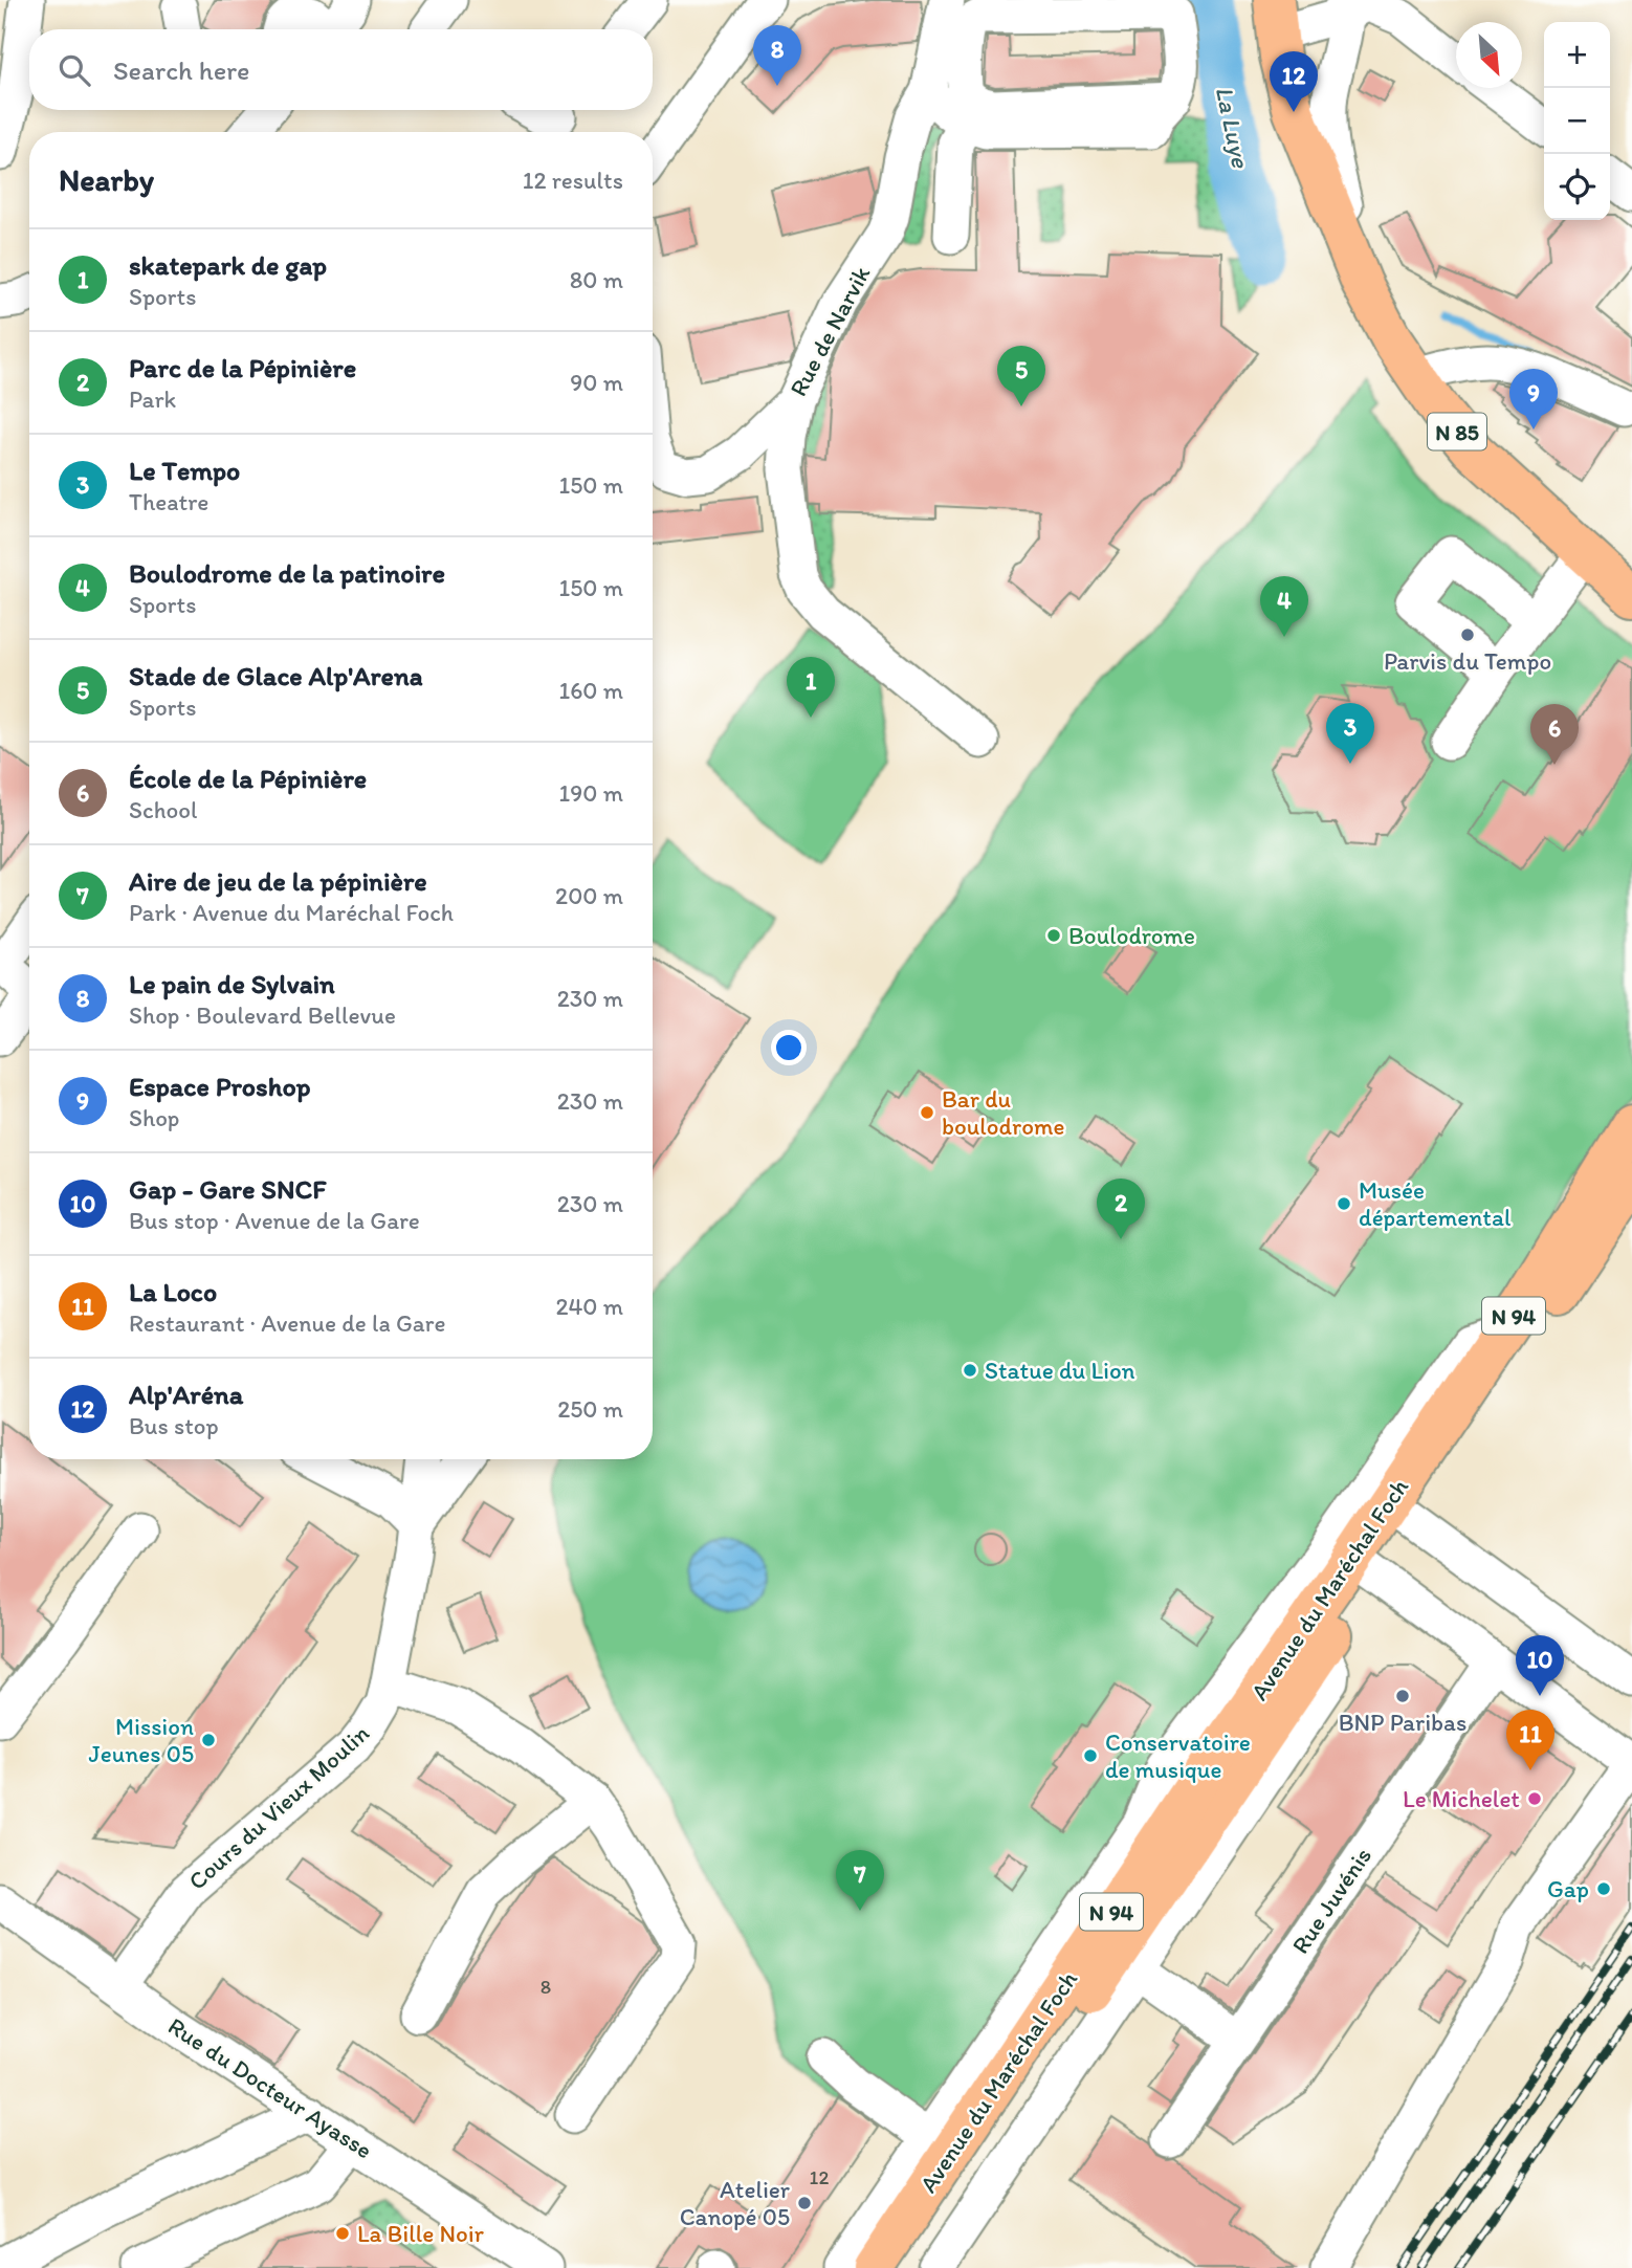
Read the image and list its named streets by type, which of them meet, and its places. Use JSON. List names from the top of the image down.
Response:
{
  "streets": {
    "main road": ["N 85", "N 94", "Avenue du Maréchal Foch"],
    "street": [
      "Rue de Narvik",
      "Cours du Vieux Moulin",
      "Rue Juvénis",
      "Rue du Docteur Ayasse"
    ]
  },
  "crossings": [
    ["Cours du Vieux Moulin", "Rue du Docteur Ayasse"]
  ],
  "water": ["La Luye"],
  "places": [
    "Parvis du Tempo",
    "Boulodrome",
    "Bar du boulodrome",
    "Musée départemental",
    "Statue du Lion",
    "BNP Paribas",
    "Mission Jeunes 05",
    "Conservatoire de musique",
    "Le Michelet",
    "Gap",
    "Atelier Canopé 05",
    "La Bille Noir"
  ],
  "house_numbers": ["8", "12"],
  "north": "bottom right",
  "page": {
    "map_buttons": ["+", "−"],
    "pins": [
      "8",
      "12",
      "5",
      "9",
      "4",
      "1",
      "3",
      "6",
      "2",
      "10",
      "11",
      "7"
    ],
    "search": "Search here",
    "heading": ["Nearby", "12 results"],
    "list": [
      {
        "mark": "1",
        "name": "skatepark de gap",
        "note": "Sports",
        "value": "80 m"
      },
      {
        "mark": "2",
        "name": "Parc de la Pépinière",
        "note": "Park",
        "value": "90 m"
      },
      {
        "mark": "3",
        "name": "Le Tempo",
        "note": "Theatre",
        "value": "150 m"
      },
      {
        "mark": "4",
        "name": "Boulodrome de la patinoire",
        "note": "Sports",
        "value": "150 m"
      },
      {
        "mark": "5",
        "name": "Stade de Glace Alp'Arena",
        "note": "Sports",
        "value": "160 m"
      },
      {
        "mark": "6",
        "name": "École de la Pépinière",
        "note": "School",
        "value": "190 m"
      },
      {
        "mark": "7",
        "name": "Aire de jeu de la pépinière",
        "note": "Park · Avenue du Maréchal Foch",
        "value": "200 m"
      },
      {
        "mark": "8",
        "name": "Le pain de Sylvain",
        "note": "Shop · Boulevard Bellevue",
        "value": "230 m"
      },
      {
        "mark": "9",
        "name": "Espace Proshop",
        "note": "Shop",
        "value": "230 m"
      },
      {
        "mark": "10",
        "name": "Gap - Gare SNCF",
        "note": "Bus stop · Avenue de la Gare",
        "value": "230 m"
      },
      {
        "mark": "11",
        "name": "La Loco",
        "note": "Restaurant · Avenue de la Gare",
        "value": "240 m"
      },
      {
        "mark": "12",
        "name": "Alp'Aréna",
        "note": "Bus stop",
        "value": "250 m"
      }
    ]
  }
}
